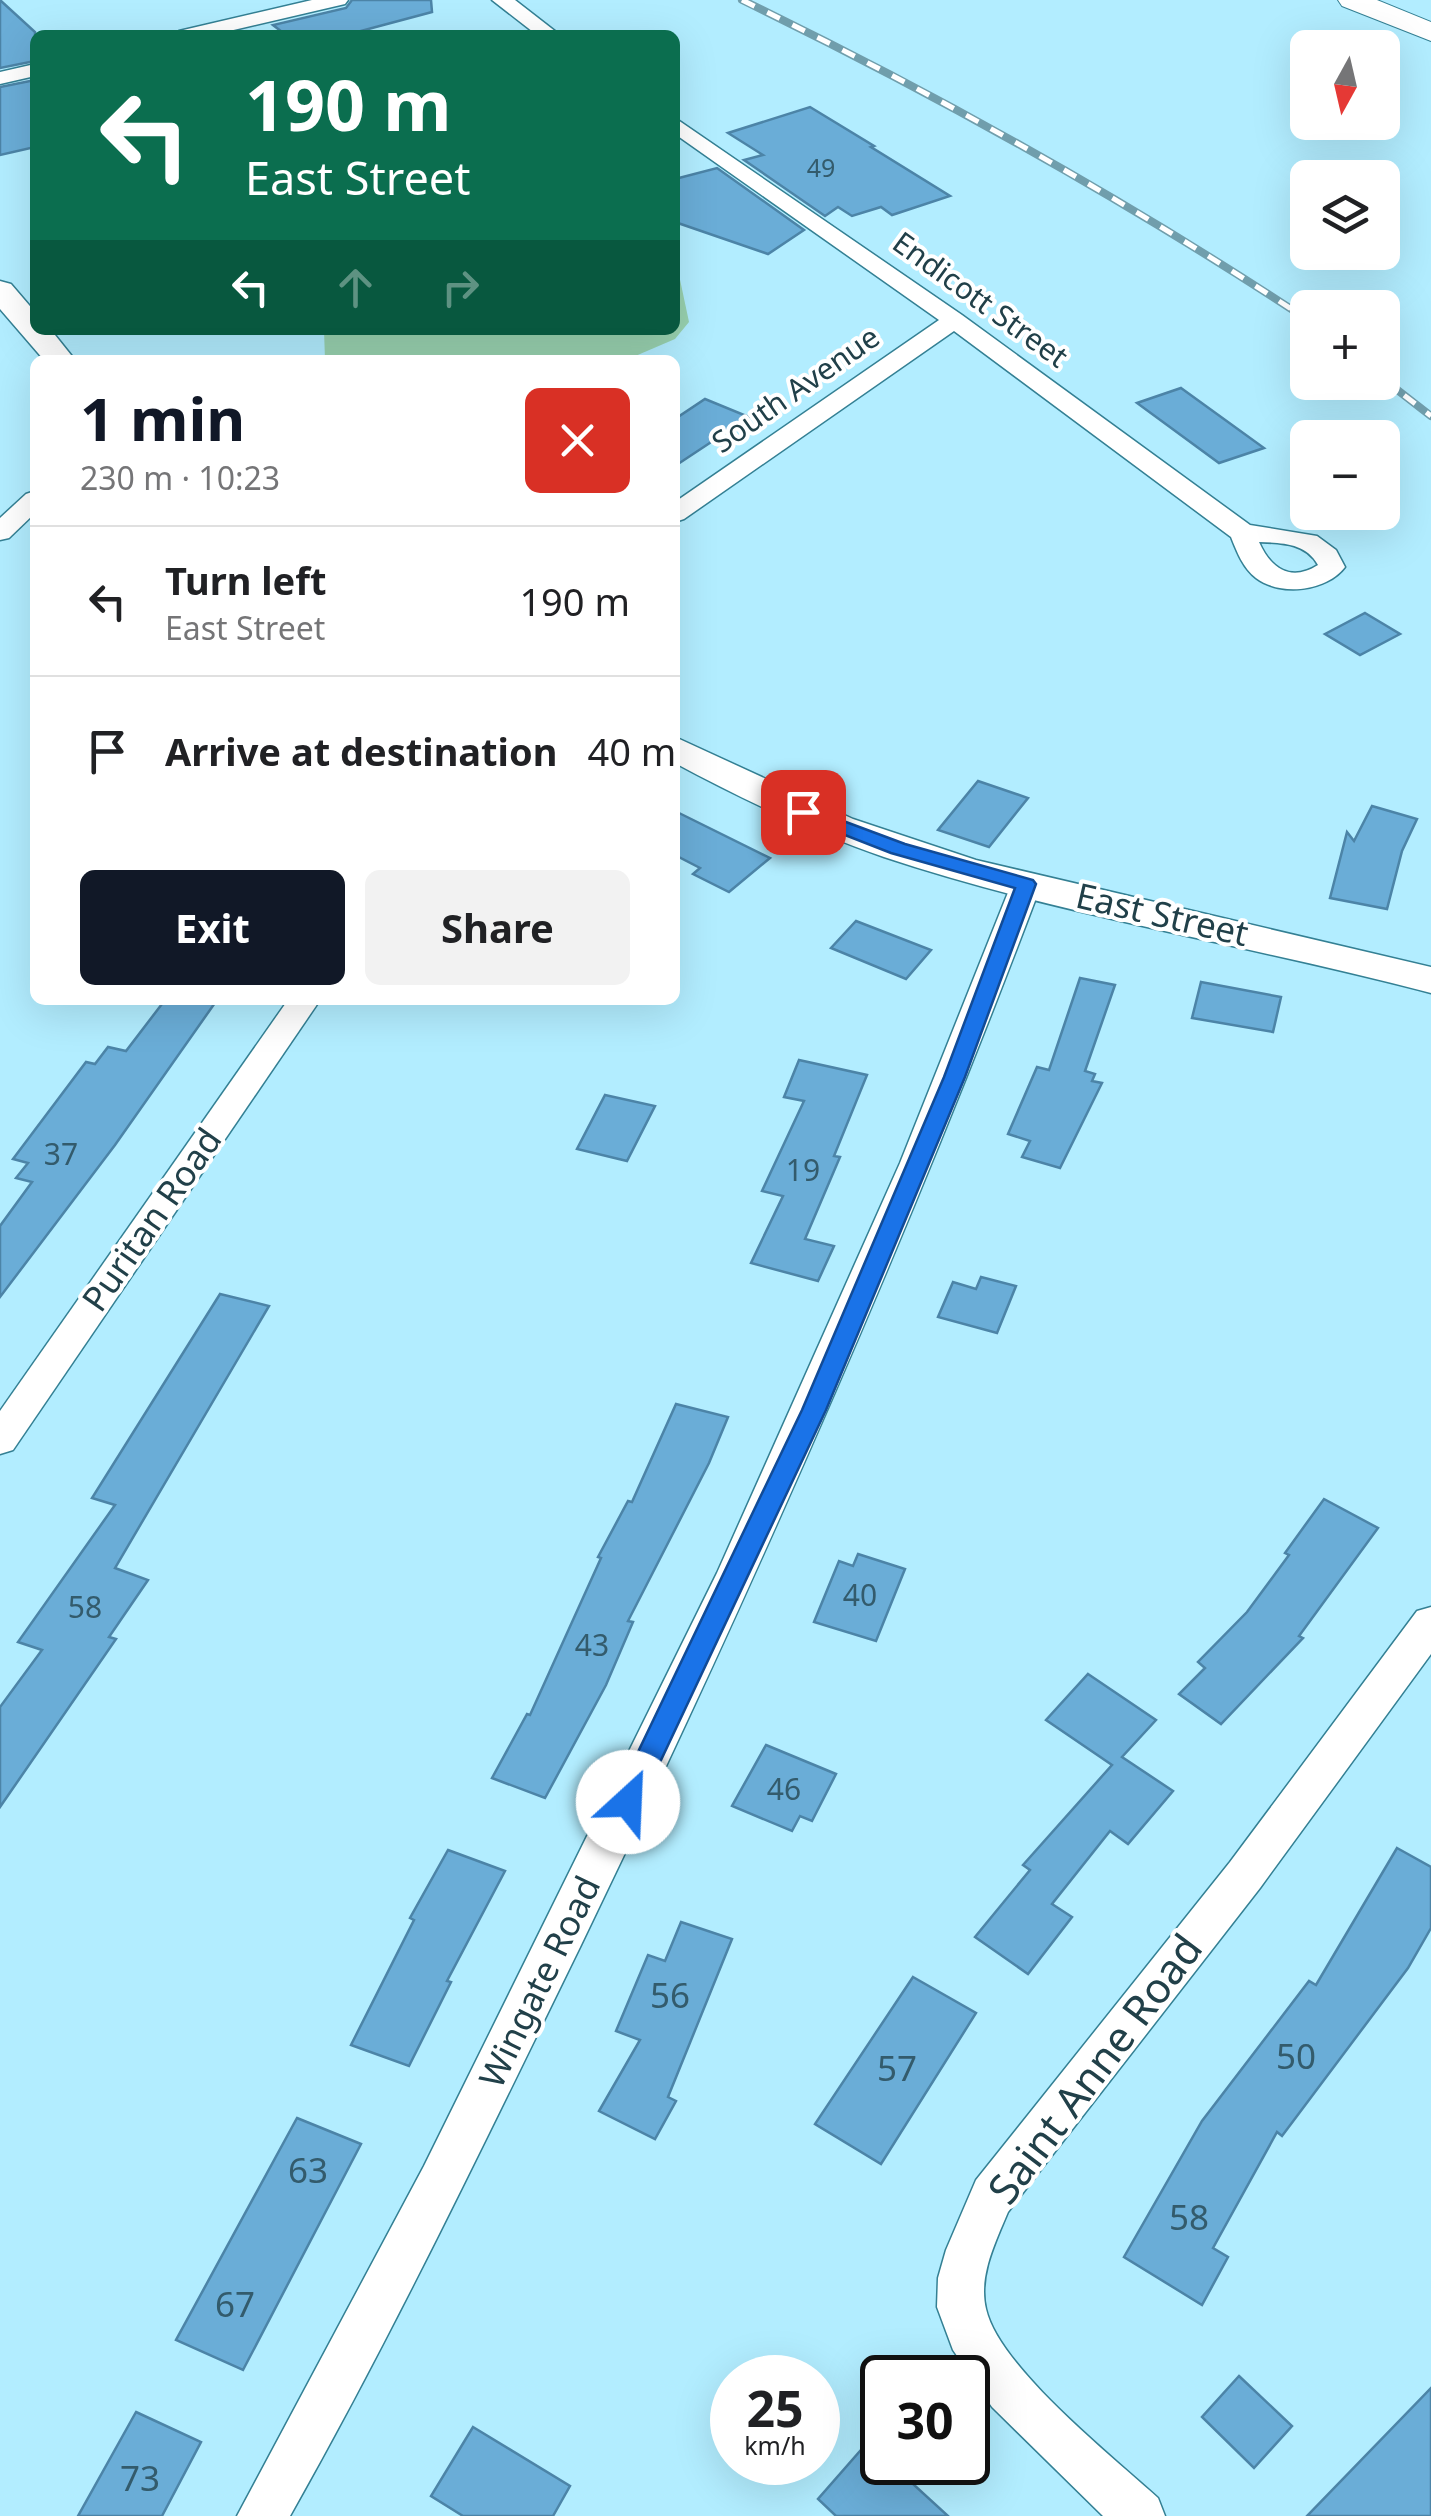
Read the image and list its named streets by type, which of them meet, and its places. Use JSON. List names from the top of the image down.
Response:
{
  "streets": {
    "street": [
      "Endicott Street",
      "South Avenue",
      "East Street",
      "Puritan Road",
      "Wingate Road",
      "Saint Anne Road"
    ]
  },
  "crossings": [
    ["Endicott Street", "South Avenue"],
    ["East Street", "Wingate Road"]
  ],
  "house_numbers": [
    "49",
    "37",
    "19",
    "40",
    "58",
    "43",
    "46",
    "56",
    "50",
    "57",
    "63",
    "58",
    "67",
    "73"
  ],
  "north": "bottom",
  "page": {
    "map_buttons": ["+", "−"],
    "turn": ["190 m", "East Street"],
    "heading": ["1 min", "230 m · 10:23"],
    "list": [
      {
        "name": "Turn left",
        "note": "East Street",
        "value": "190 m"
      },
      {
        "name": "Arrive at destination",
        "value": "40 m"
      }
    ],
    "buttons": ["Exit", "Share"],
    "speed": "25 km/h",
    "limit": "30"
  }
}
